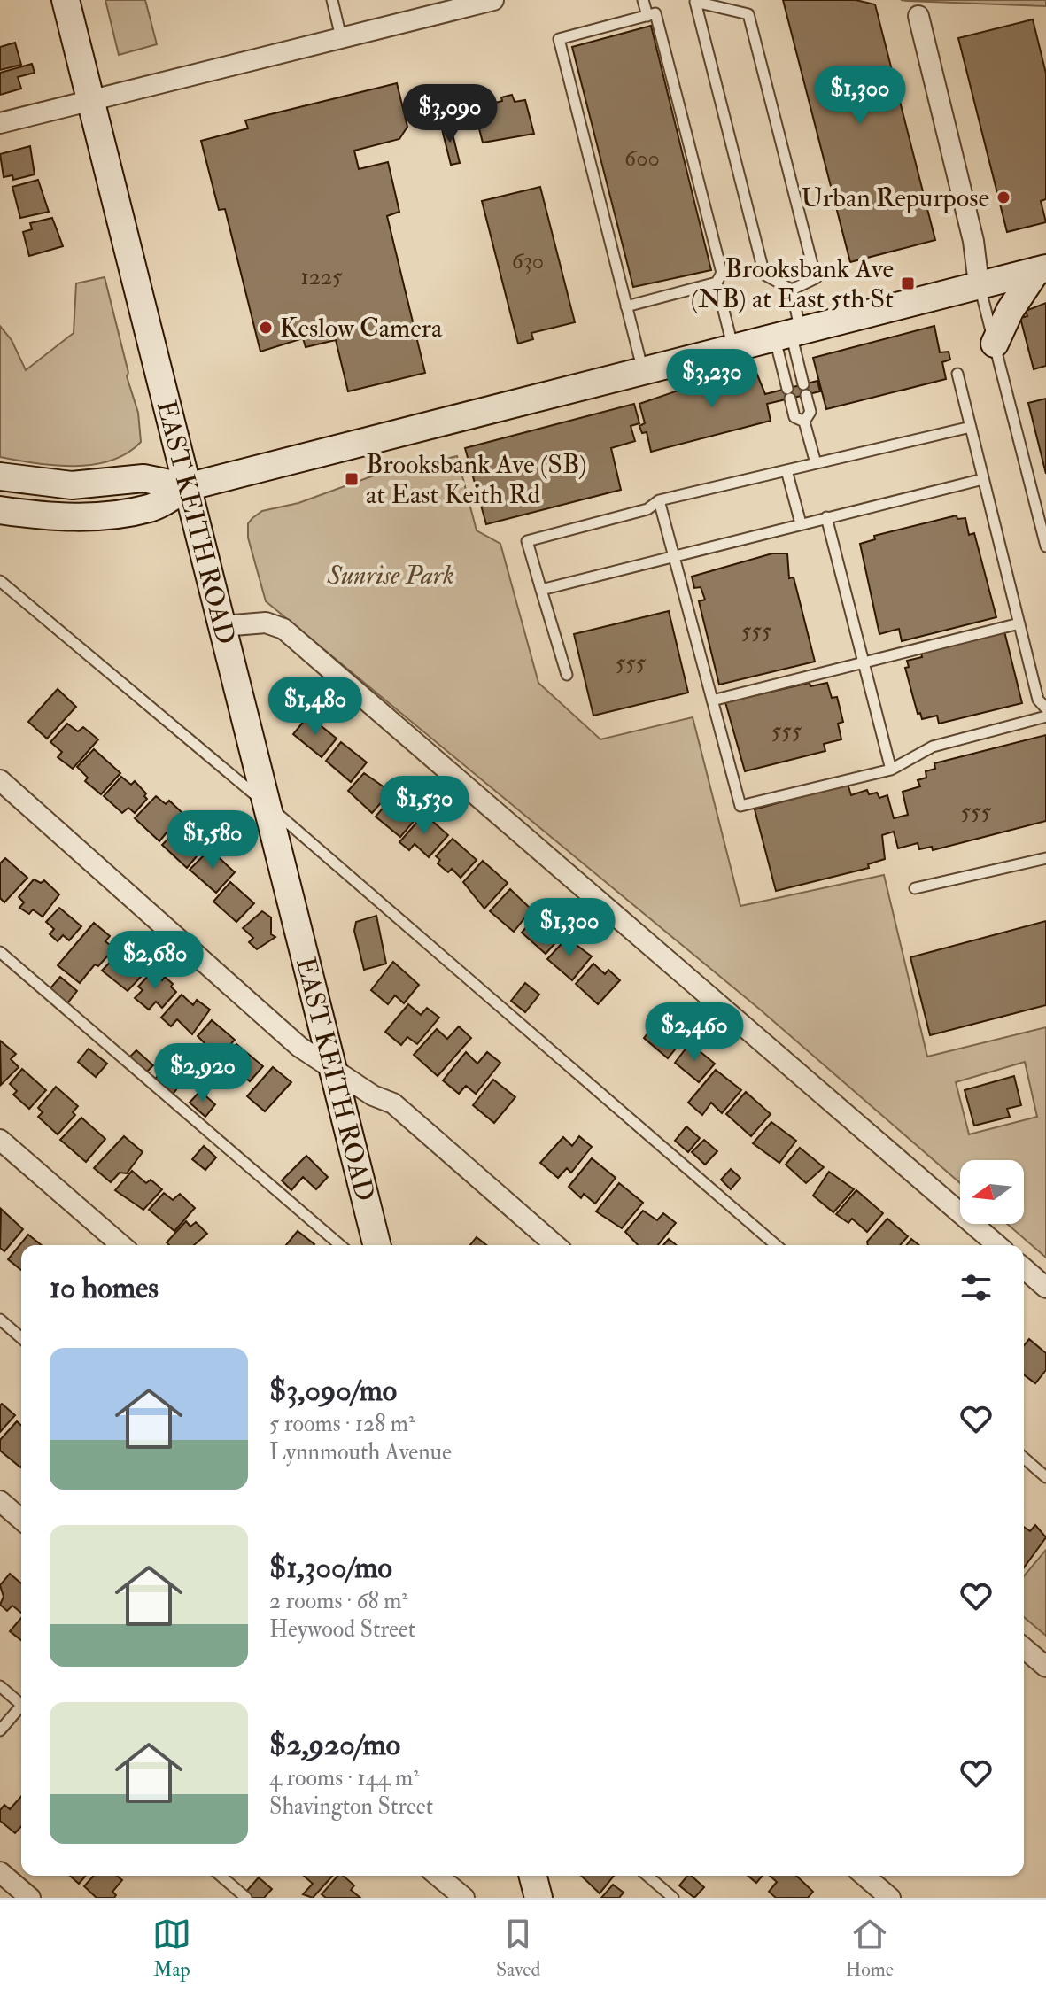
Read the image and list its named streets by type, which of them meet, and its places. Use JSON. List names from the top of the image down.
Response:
{
  "streets": {
    "main road": ["EAST KEITH ROAD"]
  },
  "parks": ["Sunrise Park"],
  "places": {
    "other": ["Urban Repurpose", "Keslow Camera"],
    "transit": ["Brooksbank Ave (NB) at East 5th St", "Brooksbank Ave (SB) at East Keith Rd"]
  },
  "house_numbers": [
    "600",
    "630",
    "1225",
    "555",
    "555",
    "555",
    "555"
  ],
  "north": "left",
  "page": {
    "price": [
      "$1,300",
      "$3,090",
      "$3,230",
      "$1,480",
      "$1,530",
      "$1,580",
      "$1,300",
      "$2,680",
      "$2,460",
      "$2,920"
    ],
    "heading": "10 homes",
    "list": [
      {
        "name": "$3,090/mo",
        "note": "5 rooms · 128 m² · Lynnmouth Avenue"
      },
      {
        "name": "$1,300/mo",
        "note": "2 rooms · 68 m² · Heywood Street"
      },
      {
        "name": "$2,920/mo",
        "note": "4 rooms · 144 m² · Shavington Street"
      }
    ],
    "tabs": ["Map", "Saved", "Home"]
  }
}
